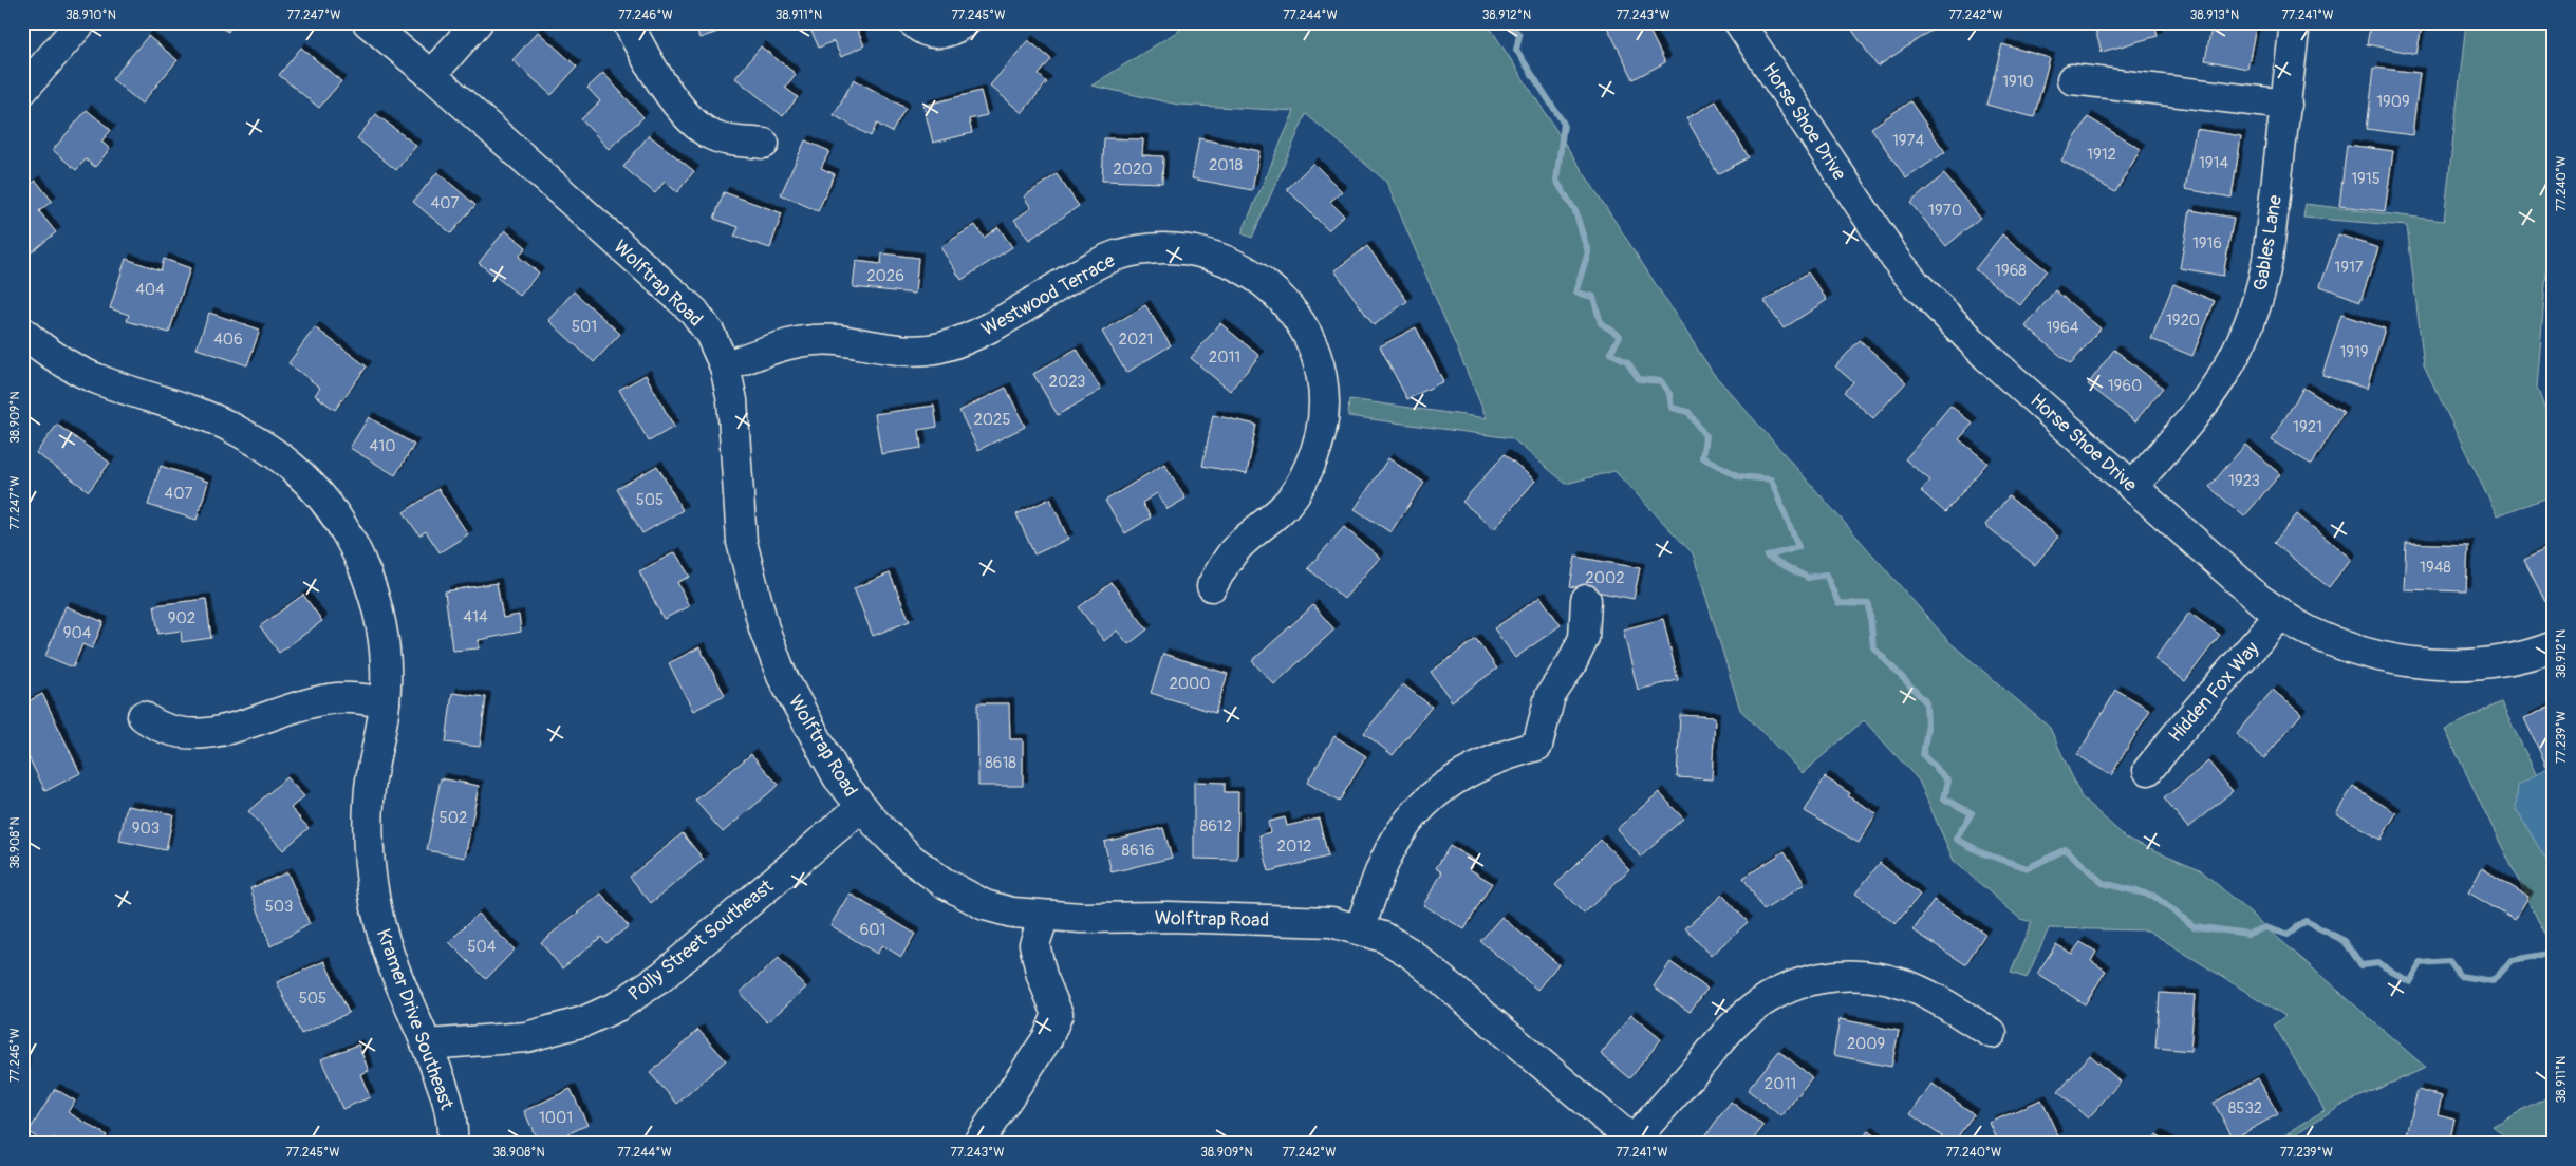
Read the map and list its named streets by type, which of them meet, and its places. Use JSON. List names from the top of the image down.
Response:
{
  "streets": {
    "street": [
      "Horse Shoe Drive",
      "Gables Lane",
      "Wolftrap Road",
      "Westwood Terrace",
      "Hidden Fox Way",
      "Polly Street Southeast",
      "Kramer Drive Southeast"
    ]
  },
  "crossings": [
    ["Horse Shoe Drive", "Gables Lane"],
    ["Horse Shoe Drive", "Hidden Fox Way"],
    ["Wolftrap Road", "Westwood Terrace"],
    ["Wolftrap Road", "Polly Street Southeast"],
    ["Polly Street Southeast", "Kramer Drive Southeast"]
  ],
  "house_numbers": [
    "1910",
    "1909",
    "1974",
    "1912",
    "1914",
    "2018",
    "2020",
    "1915",
    "407",
    "1970",
    "1916",
    "1917",
    "1968",
    "2026",
    "404",
    "1920",
    "501",
    "1964",
    "406",
    "2021",
    "1919",
    "2011",
    "2023",
    "1960",
    "2025",
    "1921",
    "410",
    "1923",
    "407",
    "505",
    "1948",
    "2002",
    "414",
    "902",
    "904",
    "2000",
    "8618",
    "502",
    "8612",
    "903",
    "2012",
    "8616",
    "503",
    "601",
    "504",
    "505",
    "2009",
    "2011",
    "8532",
    "1001"
  ],
  "coordinates": [
    "38.910°N",
    "77.247°W",
    "77.246°W",
    "38.911°N",
    "77.245°W",
    "77.244°W",
    "38.912°N",
    "77.243°W",
    "77.242°W",
    "38.913°N",
    "77.241°W",
    "77.240°W",
    "38.909°N",
    "77.239°W",
    "38.908°N"
  ]
}
